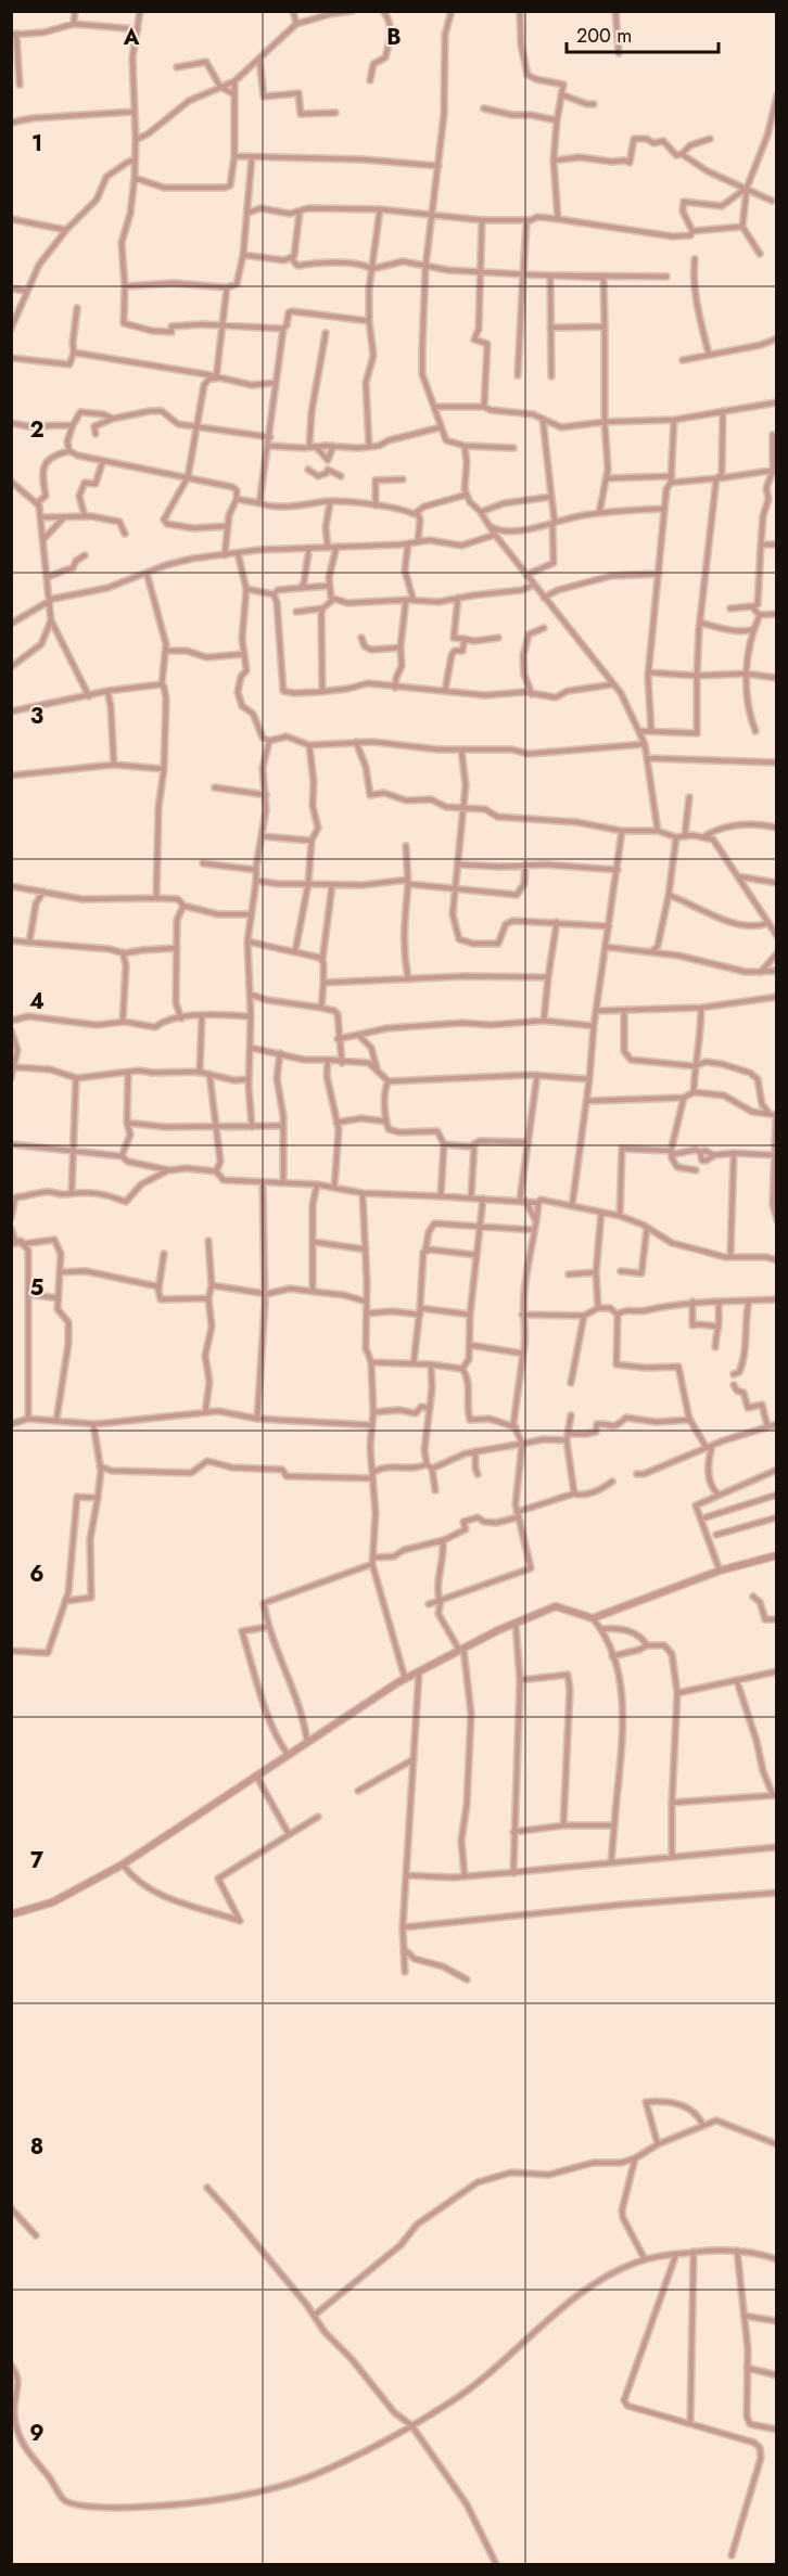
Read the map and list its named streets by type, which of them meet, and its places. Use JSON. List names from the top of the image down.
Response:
{
  "scale_bar": "200 m",
  "grid": {
    "columns": ["A", "B"],
    "rows": [
      "1",
      "2",
      "3",
      "4",
      "5",
      "6",
      "7",
      "8",
      "9"
    ]
  }
}
